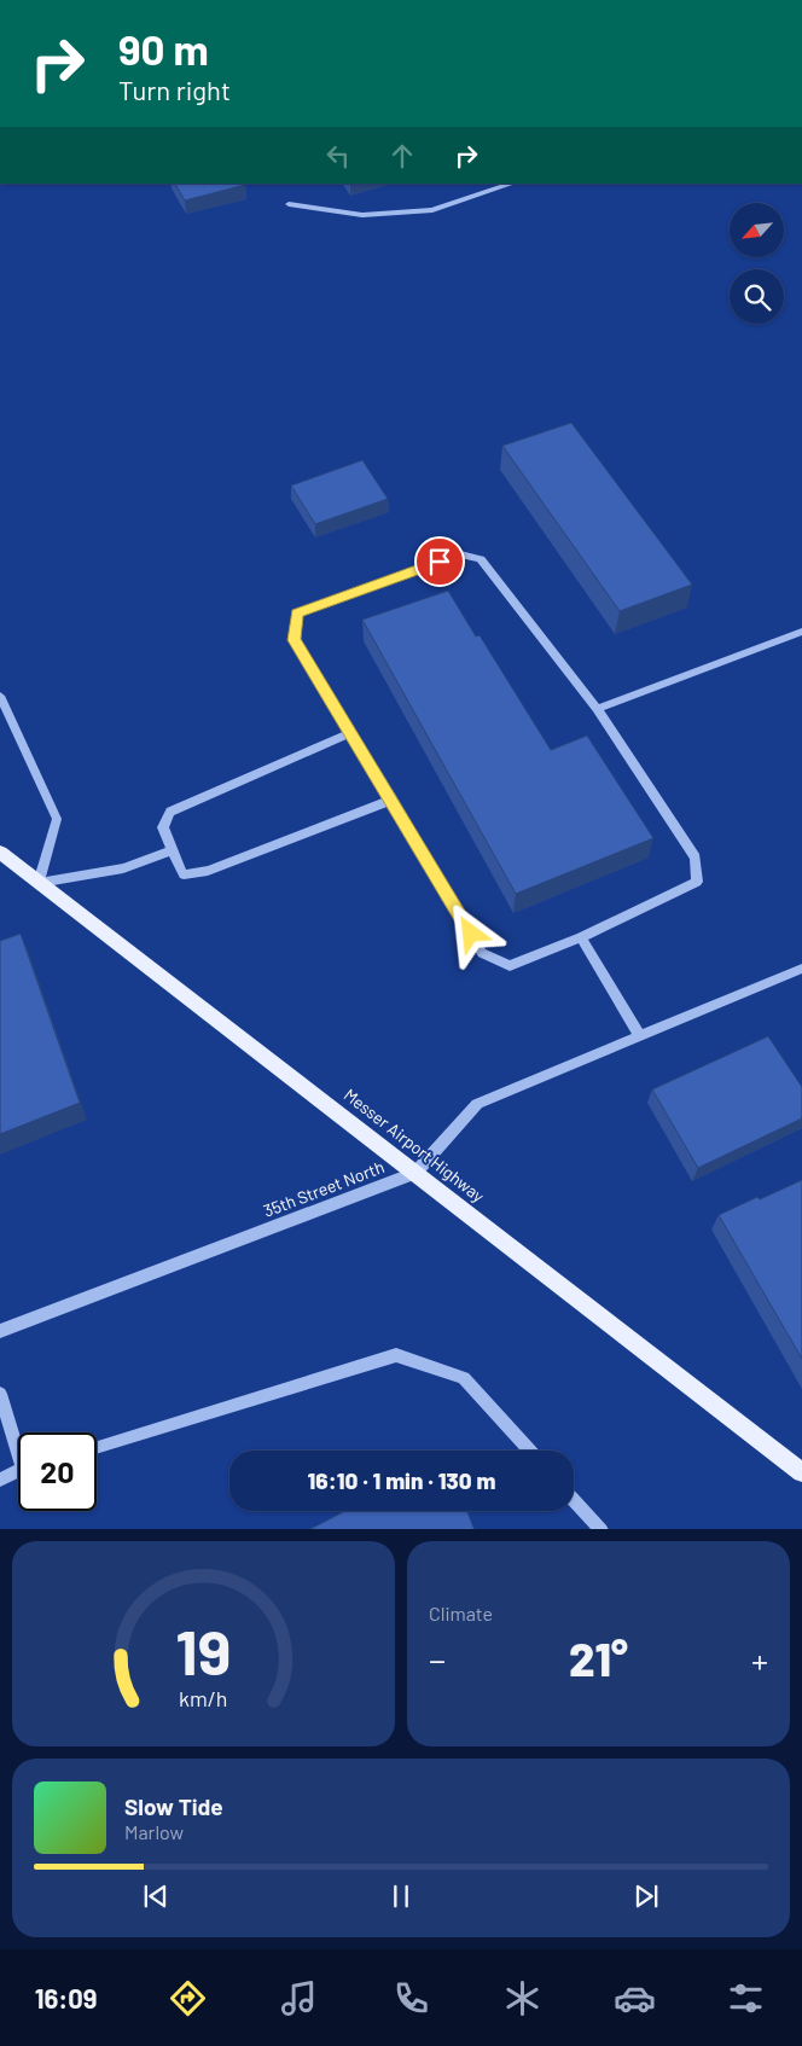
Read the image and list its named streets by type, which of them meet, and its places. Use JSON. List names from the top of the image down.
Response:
{
  "streets": {
    "main road": ["Messer Airport Highway"],
    "street": ["35th Street North"]
  },
  "crossings": [
    ["Messer Airport Highway", "35th Street North"]
  ],
  "north": "bottom left",
  "page": {
    "turn": ["90 m", "Turn right"],
    "limit": "20",
    "trip": "16:10 · 1 min · 130 m",
    "tile": "Climate",
    "heat": ["−", "21°", "+"],
    "song": ["Slow Tide", "Marlow"],
    "tabs": "16:09",
    "gauge": ["19", "km/h"]
  }
}
